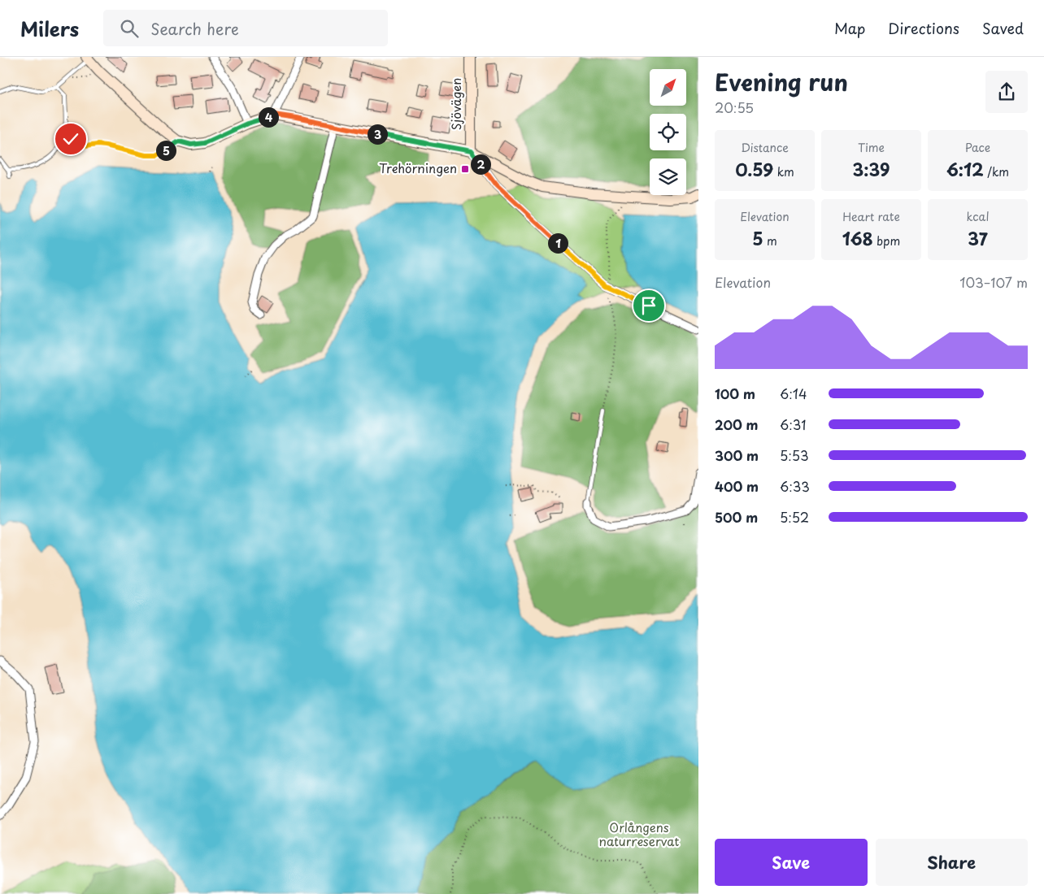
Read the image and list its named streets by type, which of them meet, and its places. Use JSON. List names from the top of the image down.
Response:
{
  "streets": {
    "street": ["Sjövägen"]
  },
  "parks": ["Orlångens naturreservat"],
  "places": {
    "transit": ["Trehörningen"]
  },
  "north": "top right",
  "page": {
    "header": "Milers",
    "search": "Search here",
    "nav": ["Map", "Directions", "Saved"],
    "heading": ["Evening run", "20:55"],
    "pins": [
      "4",
      "3",
      "5",
      "2",
      "1"
    ],
    "stats": [
      ["Distance", "0.59 km"],
      ["Time", "3:39"],
      ["Pace", "6:12 /km"],
      ["Elevation", "5 m"],
      ["Heart rate", "168 bpm"],
      ["kcal", "37"]
    ],
    "chart": ["Elevation", "103–107 m"],
    "list": [
      {
        "name": "100 m",
        "note": "6:14"
      },
      {
        "name": "200 m",
        "note": "6:31"
      },
      {
        "name": "300 m",
        "note": "5:53"
      },
      {
        "name": "400 m",
        "note": "6:33"
      },
      {
        "name": "500 m",
        "note": "5:52"
      }
    ],
    "buttons": ["Save", "Share"]
  }
}
